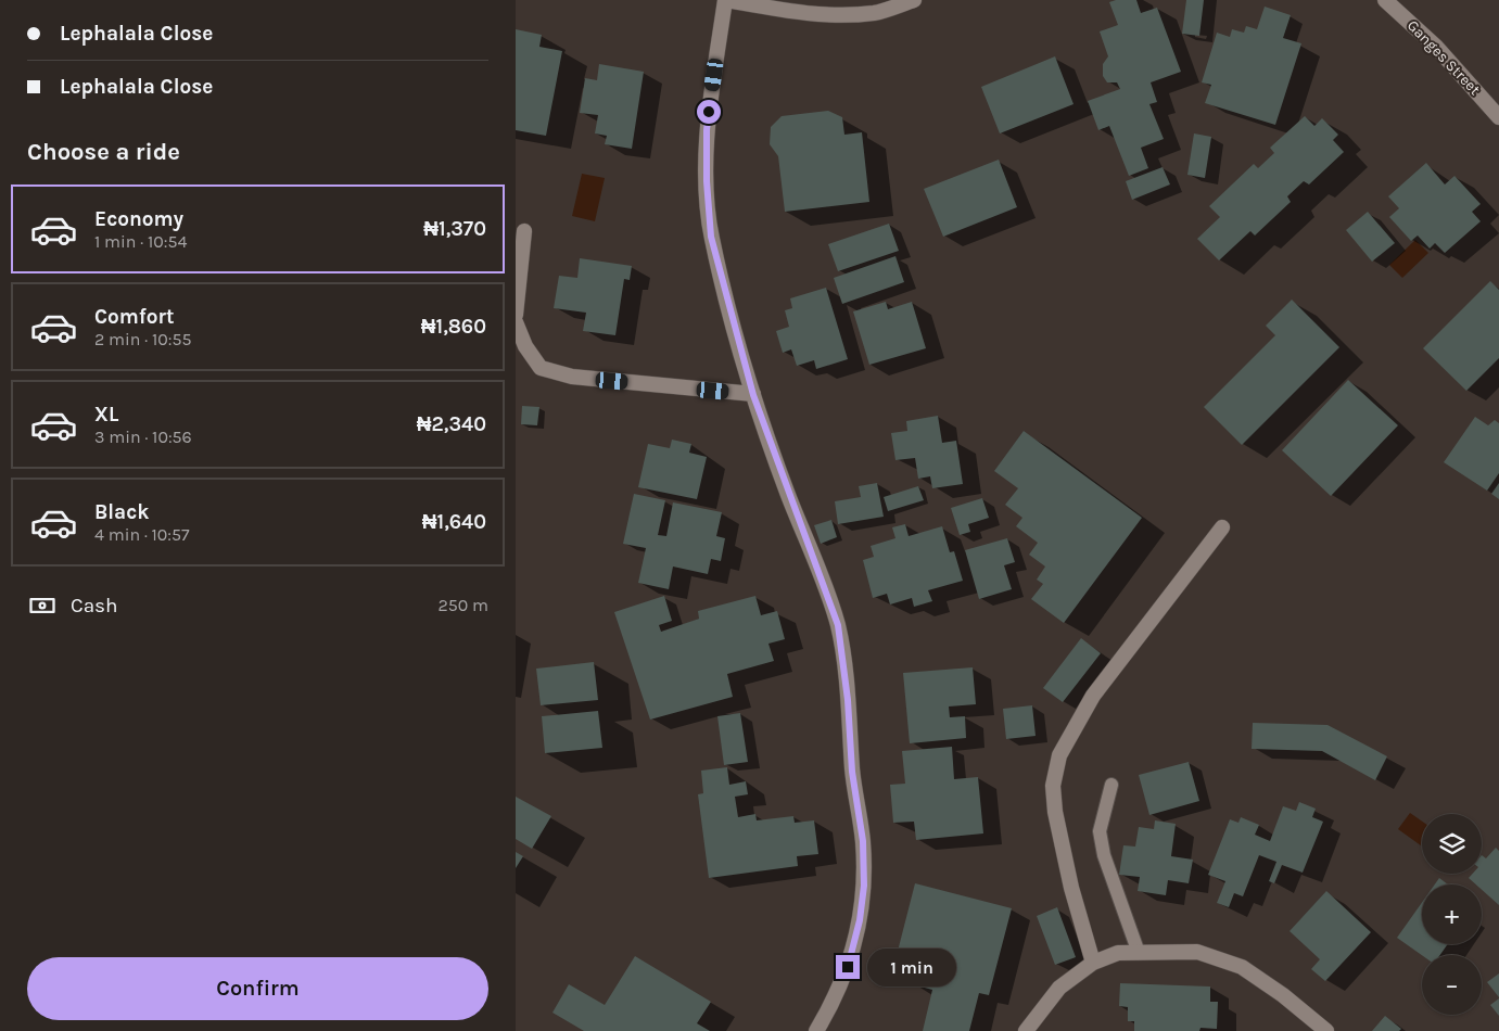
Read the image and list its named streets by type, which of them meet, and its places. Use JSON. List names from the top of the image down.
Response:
{
  "streets": {
    "street": ["Ganges Street"]
  },
  "page": {
    "banner": ["Lephalala Close", "Lephalala Close"],
    "heading": "Choose a ride",
    "list": [
      {
        "name": "Economy",
        "note": "1 min · 10:54",
        "value": "₦1,370"
      },
      {
        "name": "Comfort",
        "note": "2 min · 10:55",
        "value": "₦1,860"
      },
      {
        "name": "XL",
        "note": "3 min · 10:56",
        "value": "₦2,340"
      },
      {
        "name": "Black",
        "note": "4 min · 10:57",
        "value": "₦1,640"
      }
    ],
    "pay": ["Cash", "250 m"],
    "map_buttons": ["+", "−"],
    "buttons": "Confirm",
    "bubble": "1 min"
  }
}
